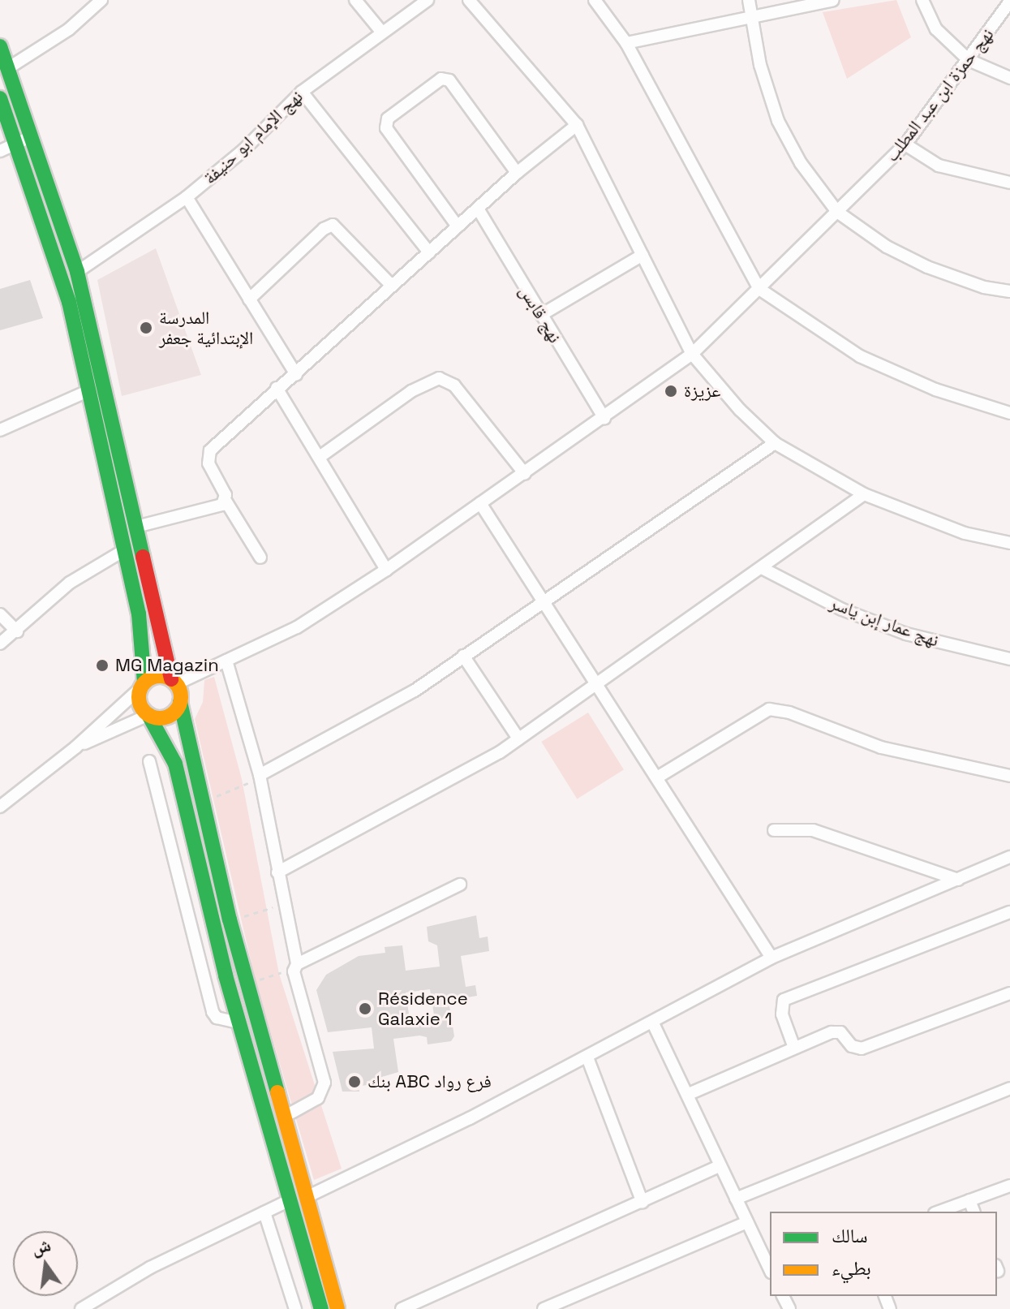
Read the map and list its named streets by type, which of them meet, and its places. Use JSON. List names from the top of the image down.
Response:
{
  "streets": {
    "street": [
      "نهج حمزة ابن عبد المطلب",
      "نهج الإمام ابو حنيفة",
      "نهج قابس",
      "نهج عمار إبن ياسر"
    ]
  },
  "crossings": [
    ["نهج حمزة ابن عبد المطلب", "نهج قابس"]
  ],
  "places": [
    "المدرسة الإبتدائية جعفر",
    "عزيزة",
    "MG Magazin",
    "Résidence Galaxie 1",
    "بنك ABC فرع رواد"
  ],
  "legend": ["سالك", "بطيء"],
  "north": "top"
}
